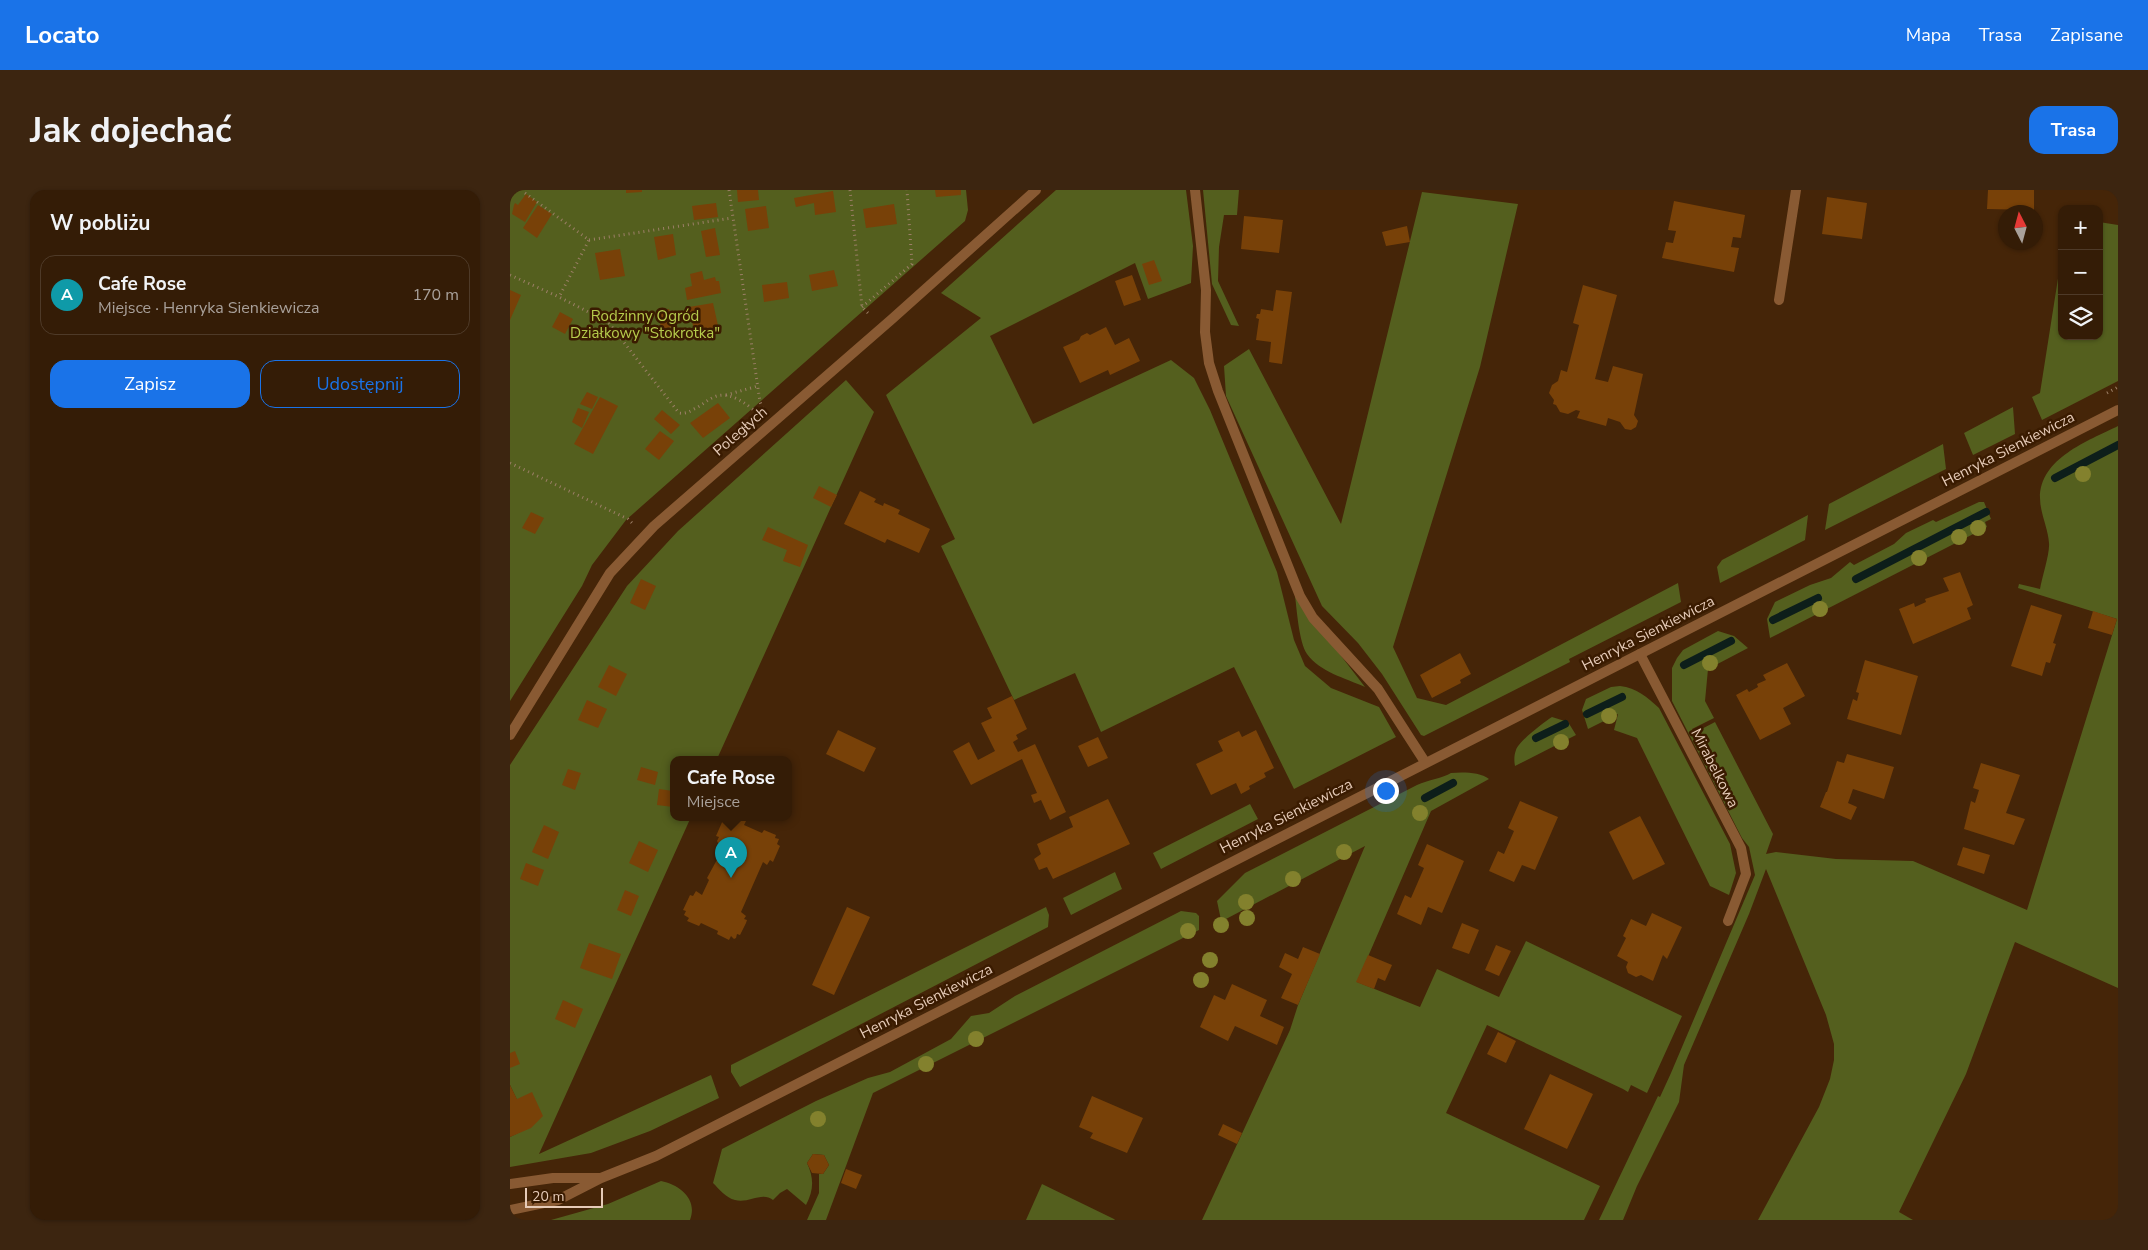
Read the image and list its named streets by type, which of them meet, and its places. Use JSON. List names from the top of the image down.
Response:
{
  "streets": {
    "street": ["Poległych", "Henryka Sienkiewicza", "Mirabelkowa"]
  },
  "crossings": [
    ["Henryka Sienkiewicza", "Mirabelkowa"]
  ],
  "parks": ["Rodzinny Ogród Działkowy \"Stokrotka\""],
  "scale_bar": "20 m",
  "north": "top",
  "page": {
    "header": "Locato",
    "nav": ["Mapa", "Trasa", "Zapisane"],
    "buttons": [
      "Trasa",
      ["Zapisz", "Udostępnij"]
    ],
    "title": "Jak dojechać",
    "heading": "W pobliżu",
    "map_buttons": ["+", "−"],
    "list": [
      {
        "mark": "A",
        "name": "Cafe Rose",
        "note": "Miejsce · Henryka Sienkiewicza",
        "value": "170 m"
      }
    ],
    "popup": ["Cafe Rose", "Miejsce"],
    "pins": "A",
    "scale": "20 m"
  }
}
